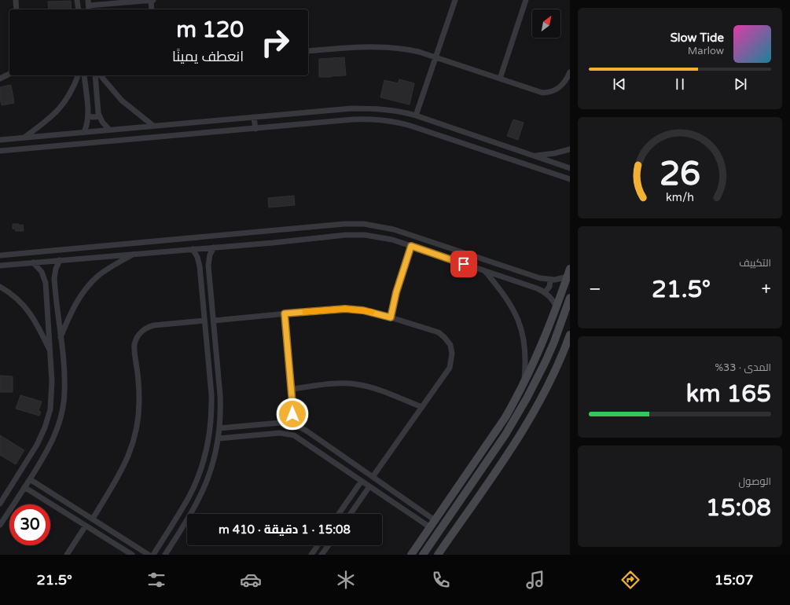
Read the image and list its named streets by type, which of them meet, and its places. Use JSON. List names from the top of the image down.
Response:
{
  "north": "top right",
  "page": {
    "turn": ["120 m", "انعطف يمينًا"],
    "song": ["Slow Tide", "Marlow"],
    "tile": [
      "التكييف",
      ["المدى · 33%", "165 km"],
      ["الوصول", "15:08"]
    ],
    "heat": ["−", "21.5°", "+"],
    "limit": "30",
    "trip": "15:08 · 1 دقيقة · 410 m",
    "tabs": ["15:07", "21.5°"],
    "gauge": ["26", "km/h"]
  }
}
